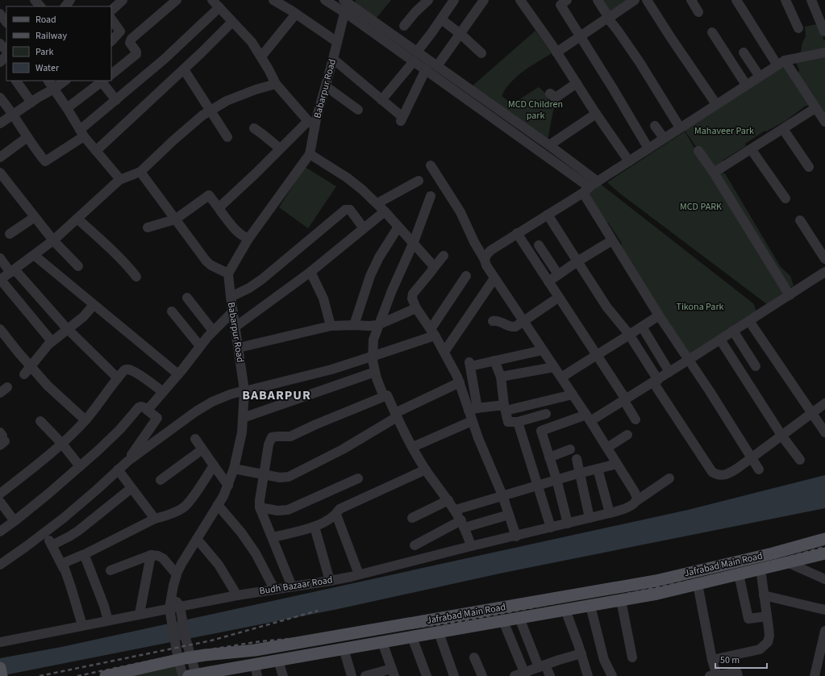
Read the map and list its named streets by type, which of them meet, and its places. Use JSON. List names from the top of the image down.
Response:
{
  "streets": {
    "main road": ["Jafrabad Main Road"],
    "street": ["Babarpur Road", "Budh Bazaar Road"]
  },
  "crossings": [
    ["Babarpur Road", "Jafrabad Main Road"],
    ["Babarpur Road", "Budh Bazaar Road"]
  ],
  "districts": ["BABARPUR"],
  "parks": [
    "MCD Children park",
    "Mahaveer Park",
    "MCD PARK",
    "Tikona Park"
  ],
  "legend": [
    "Road",
    "Railway",
    "Park",
    "Water"
  ],
  "scale_bar": "50 m"
}
